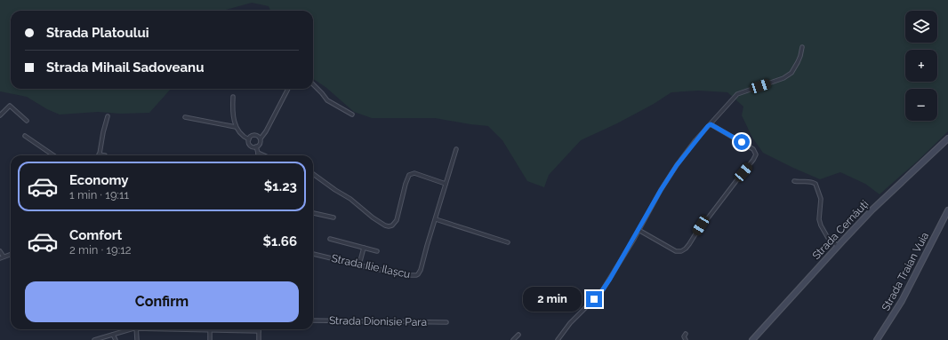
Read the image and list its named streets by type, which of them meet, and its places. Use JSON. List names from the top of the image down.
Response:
{
  "streets": {
    "street": [
      "Strada Cernăuți",
      "Strada Ilie Ilașcu",
      "Strada Traian Vuia",
      "Strada Dionisie Para"
    ]
  },
  "page": {
    "map_buttons": ["+", "−"],
    "banner": ["Strada Platoului", "Strada Mihail Sadoveanu"],
    "list": [
      {
        "name": "Economy",
        "note": "1 min · 19:11",
        "value": "$1.23"
      },
      {
        "name": "Comfort",
        "note": "2 min · 19:12",
        "value": "$1.66"
      }
    ],
    "buttons": "Confirm",
    "bubble": "2 min"
  }
}
